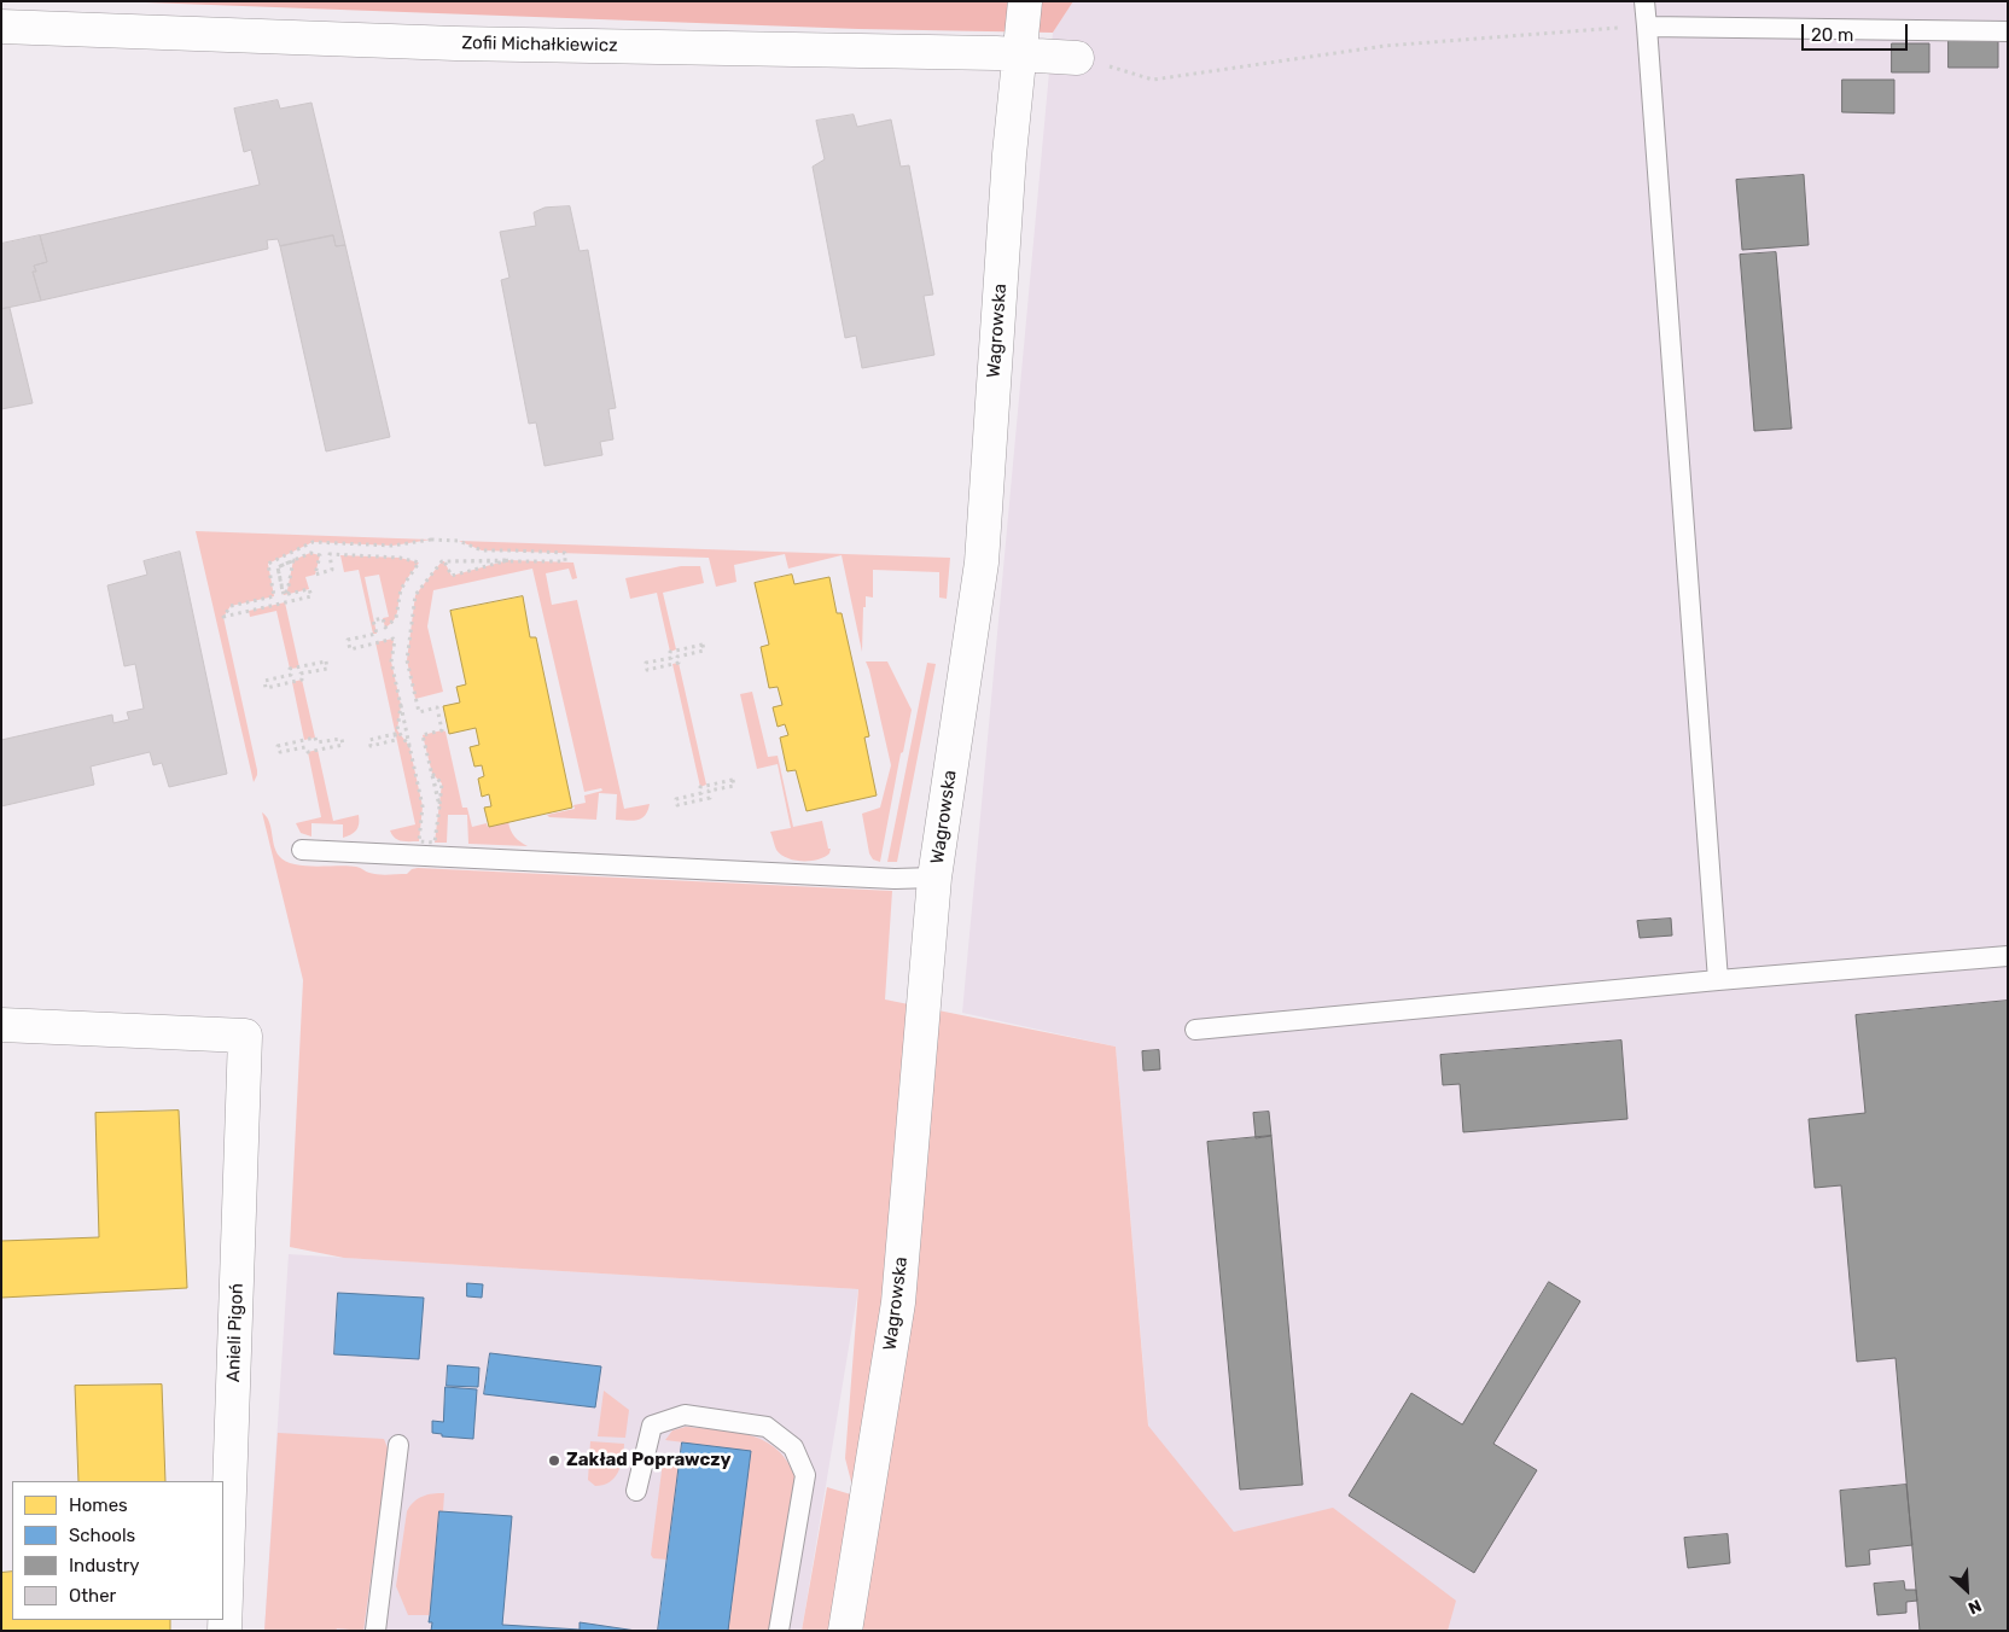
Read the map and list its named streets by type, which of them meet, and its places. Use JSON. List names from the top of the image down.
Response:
{
  "streets": {
    "street": ["Zofii Michałkiewicz", "Wagrowska", "Anieli Pigoń"]
  },
  "crossings": [
    ["Zofii Michałkiewicz", "Wagrowska"]
  ],
  "places": ["Zakład Poprawczy"],
  "legend": [
    "Homes",
    "Schools",
    "Industry",
    "Other"
  ],
  "scale_bar": "20 m",
  "north": "bottom right"
}
